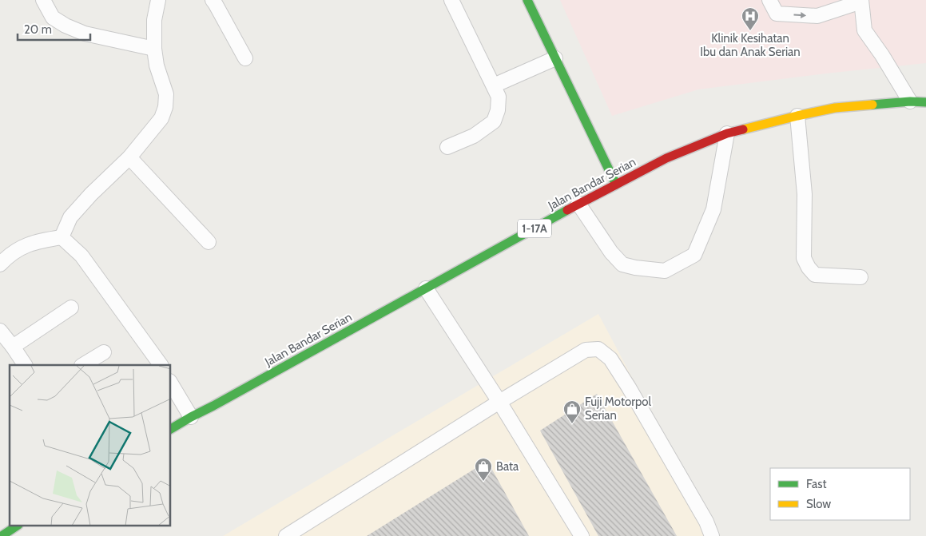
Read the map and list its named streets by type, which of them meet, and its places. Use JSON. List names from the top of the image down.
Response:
{
  "streets": {
    "main road": ["Jalan Bandar Serian", "1-17A"]
  },
  "places": {
    "hospital": ["Klinik Kesihatan Ibu dan Anak Serian"],
    "shop": ["Fuji Motorpol Serian", "Bata"]
  },
  "legend": ["Fast", "Slow"],
  "scale_bar": "20 m"
}
